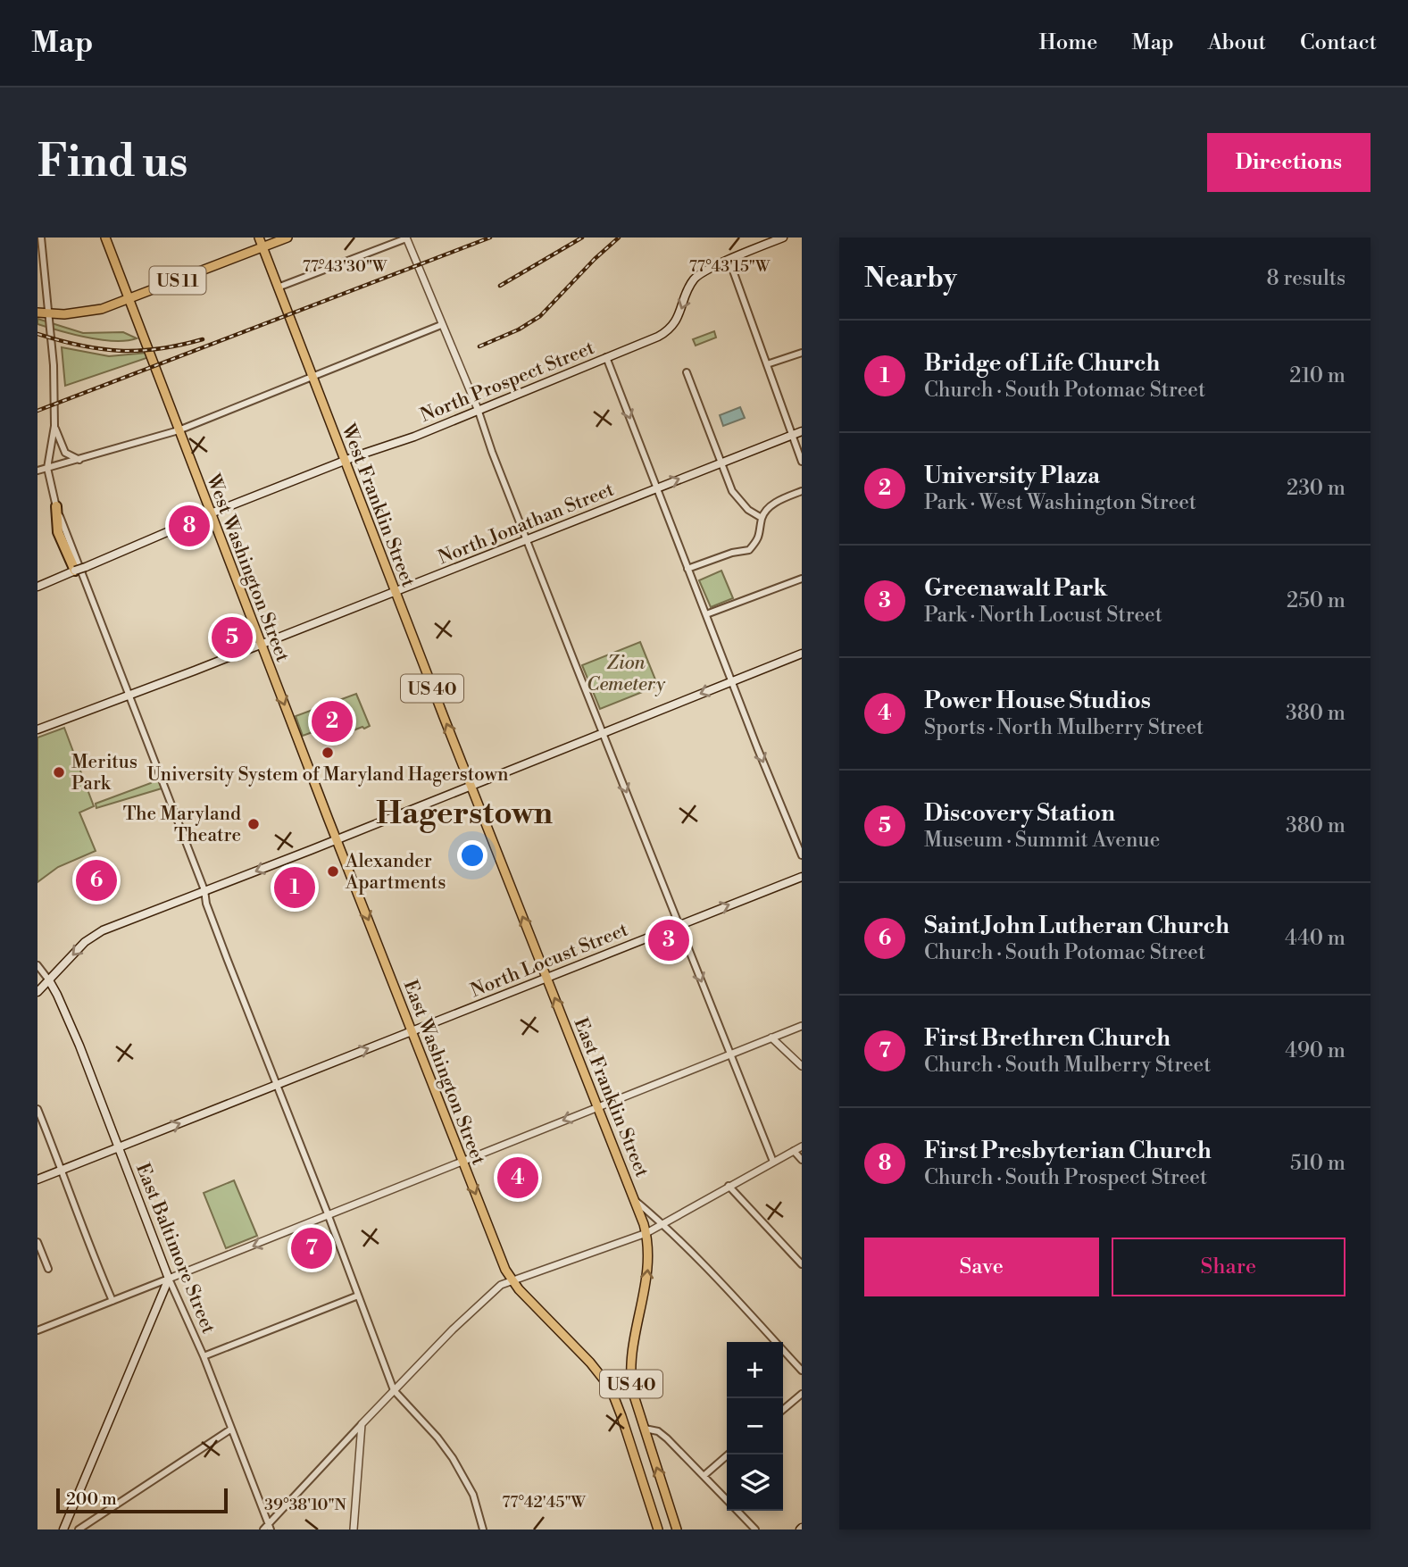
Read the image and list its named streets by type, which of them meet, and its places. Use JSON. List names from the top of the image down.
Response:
{
  "streets": {
    "main road": [
      "US 11",
      "North Prospect Street",
      "West Franklin Street",
      "North Jonathan Street",
      "West Washington Street",
      "US 40",
      "North Locust Street",
      "East Washington Street",
      "East Franklin Street",
      "East Baltimore Street"
    ]
  },
  "crossings": [
    ["US 11", "West Franklin Street"],
    ["US 11", "West Washington Street"],
    ["North Prospect Street", "West Franklin Street"],
    ["North Prospect Street", "West Washington Street"],
    ["West Franklin Street", "North Jonathan Street"],
    ["West Franklin Street", "East Franklin Street"],
    ["North Jonathan Street", "West Washington Street"],
    ["West Washington Street", "East Washington Street"],
    ["US 40", "East Franklin Street"],
    ["North Locust Street", "East Washington Street"],
    ["North Locust Street", "East Franklin Street"],
    ["North Locust Street", "East Baltimore Street"]
  ],
  "one_way": [
    "West Franklin Street",
    "North Locust Street",
    "East Washington Street",
    "East Franklin Street"
  ],
  "districts": ["Hagerstown"],
  "parks": ["Zion Cemetery"],
  "places": [
    "University System of Maryland Hagerstown",
    "Meritus Park",
    "The Maryland Theatre",
    "Alexander Apartments"
  ],
  "scale_bar": "200 m",
  "page": {
    "header": "Map",
    "nav": [
      "Home",
      "Map",
      "About",
      "Contact"
    ],
    "buttons": [
      "Directions",
      ["Save", "Share"]
    ],
    "title": "Find us",
    "heading": ["Nearby", "8 results"],
    "list": [
      {
        "mark": "1",
        "name": "Bridge of Life Church",
        "note": "Church · South Potomac Street",
        "value": "210 m"
      },
      {
        "mark": "2",
        "name": "University Plaza",
        "note": "Park · West Washington Street",
        "value": "230 m"
      },
      {
        "mark": "3",
        "name": "Greenawalt Park",
        "note": "Park · North Locust Street",
        "value": "250 m"
      },
      {
        "mark": "4",
        "name": "Power House Studios",
        "note": "Sports · North Mulberry Street",
        "value": "380 m"
      },
      {
        "mark": "5",
        "name": "Discovery Station",
        "note": "Museum · Summit Avenue",
        "value": "380 m"
      },
      {
        "mark": "6",
        "name": "Saint John Lutheran Church",
        "note": "Church · South Potomac Street",
        "value": "440 m"
      },
      {
        "mark": "7",
        "name": "First Brethren Church",
        "note": "Church · South Mulberry Street",
        "value": "490 m"
      },
      {
        "mark": "8",
        "name": "First Presbyterian Church",
        "note": "Church · South Prospect Street",
        "value": "510 m"
      }
    ],
    "pins": [
      "8",
      "5",
      "2",
      "6",
      "1",
      "3",
      "4",
      "7"
    ],
    "map_buttons": ["+", "−"],
    "scale": "200 m"
  },
  "coordinates": [
    "77°43'30\"W",
    "77°43'15\"W",
    "77°42'45\"W",
    "39°38'10\"N"
  ]
}
